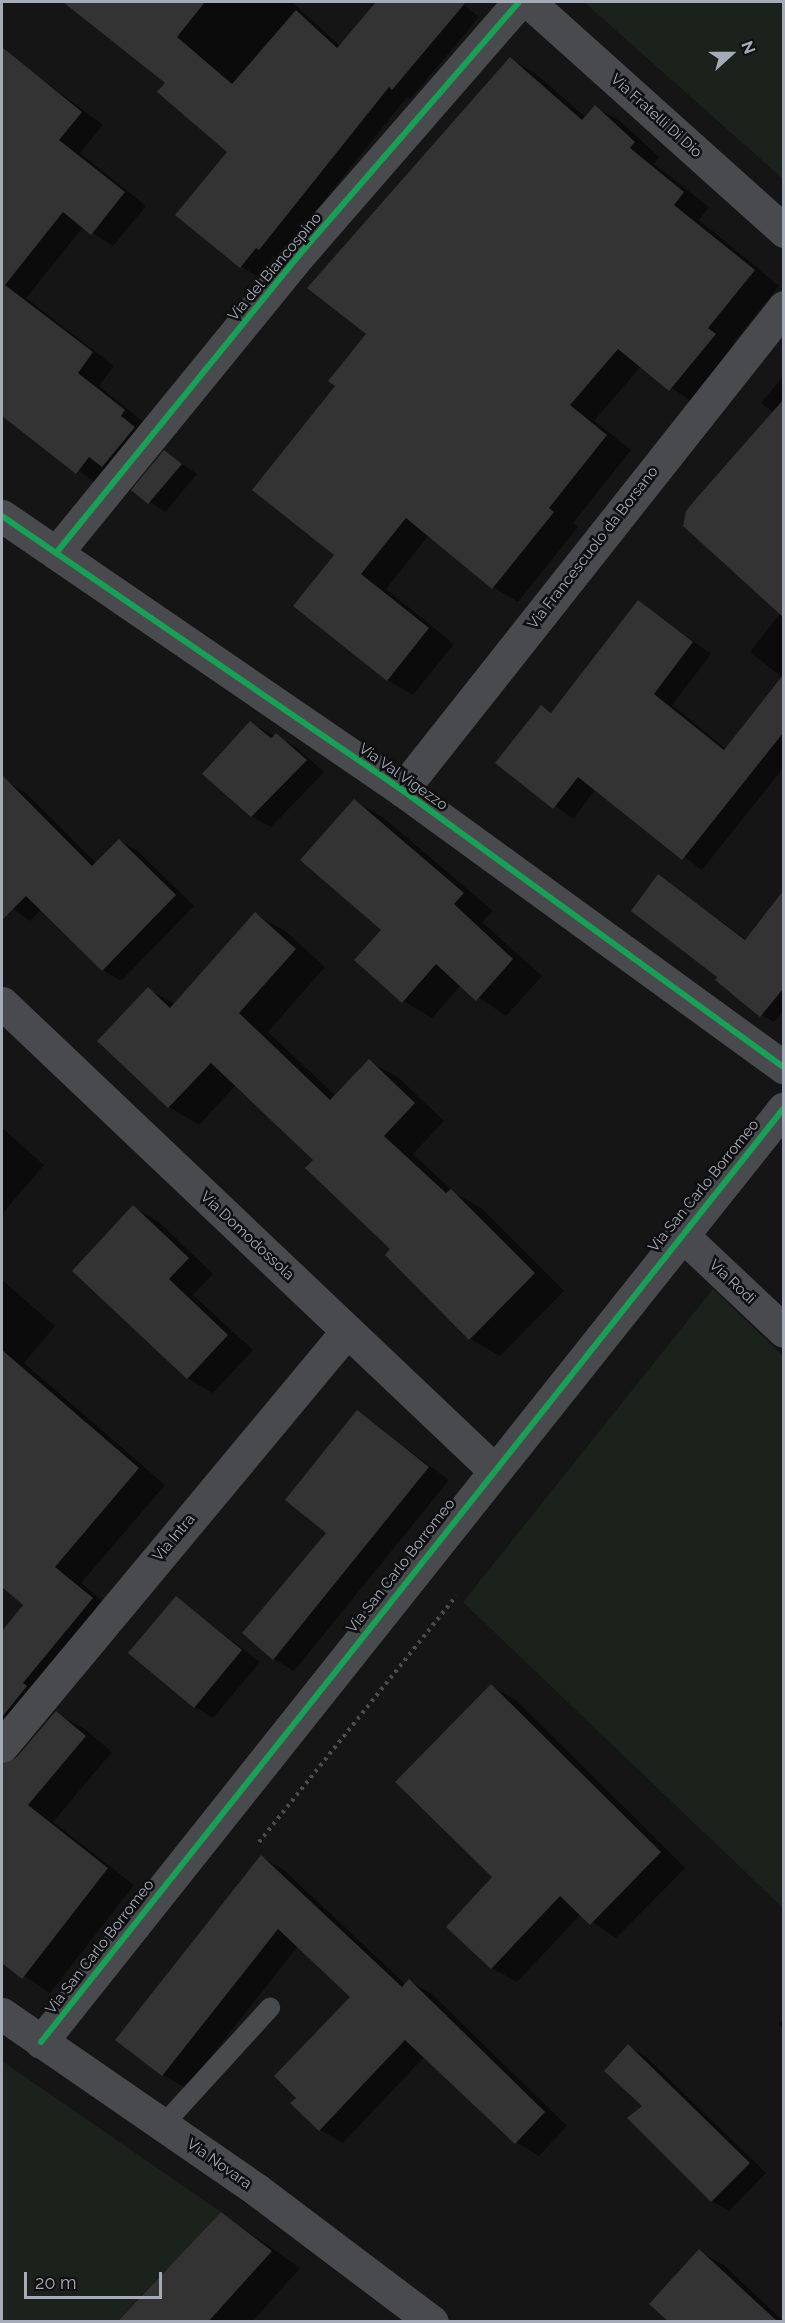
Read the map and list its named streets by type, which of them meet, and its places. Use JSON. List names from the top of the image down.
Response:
{
  "streets": {
    "street": [
      "Via Fratelli Di Dio",
      "Via del Biancospino",
      "Via Francescuolo da Borsano",
      "Via Val Vigezzo",
      "Via San Carlo Borromeo",
      "Via Domodossola",
      "Via Rodi",
      "Via Intra",
      "Via Novara"
    ]
  },
  "crossings": [
    ["Via del Biancospino", "Via Val Vigezzo"],
    ["Via Francescuolo da Borsano", "Via Val Vigezzo"],
    ["Via San Carlo Borromeo", "Via Domodossola"],
    ["Via San Carlo Borromeo", "Via Rodi"],
    ["Via San Carlo Borromeo", "Via Novara"],
    ["Via Domodossola", "Via Intra"]
  ],
  "scale_bar": "20 m",
  "north": "right"
}
